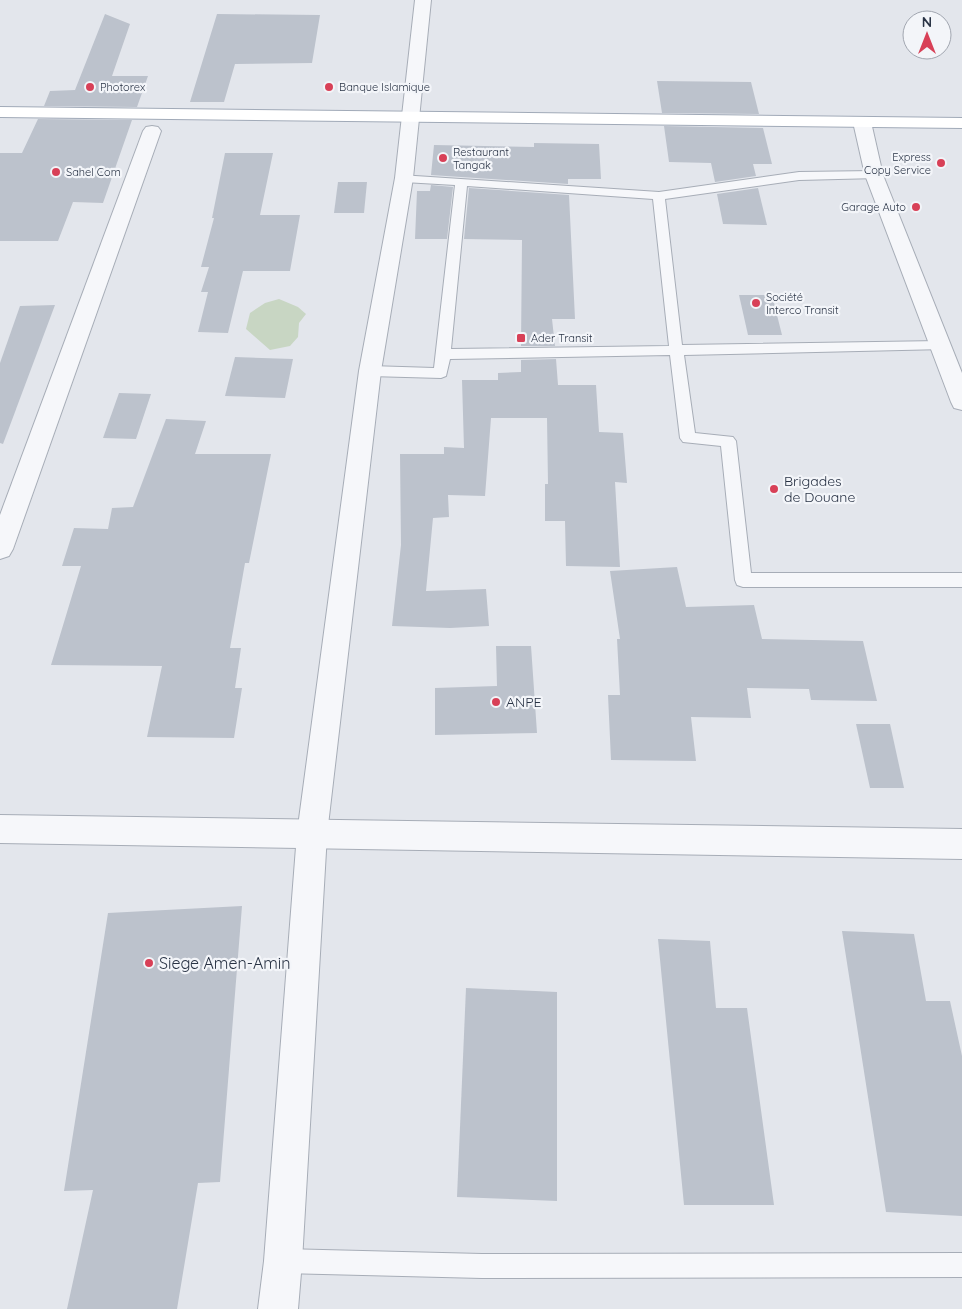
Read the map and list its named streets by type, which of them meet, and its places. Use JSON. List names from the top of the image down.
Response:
{
  "places": {
    "other": [
      "Photorex",
      "Banque Islamique",
      "Restaurant Tangak",
      "Express Copy Service",
      "Sahel Com",
      "Garage Auto",
      "Société Interco Transit",
      "Brigades de Douane",
      "ANPE",
      "Siege Amen-Amin"
    ],
    "transit": ["Ader Transit"]
  },
  "north": "top"
}
